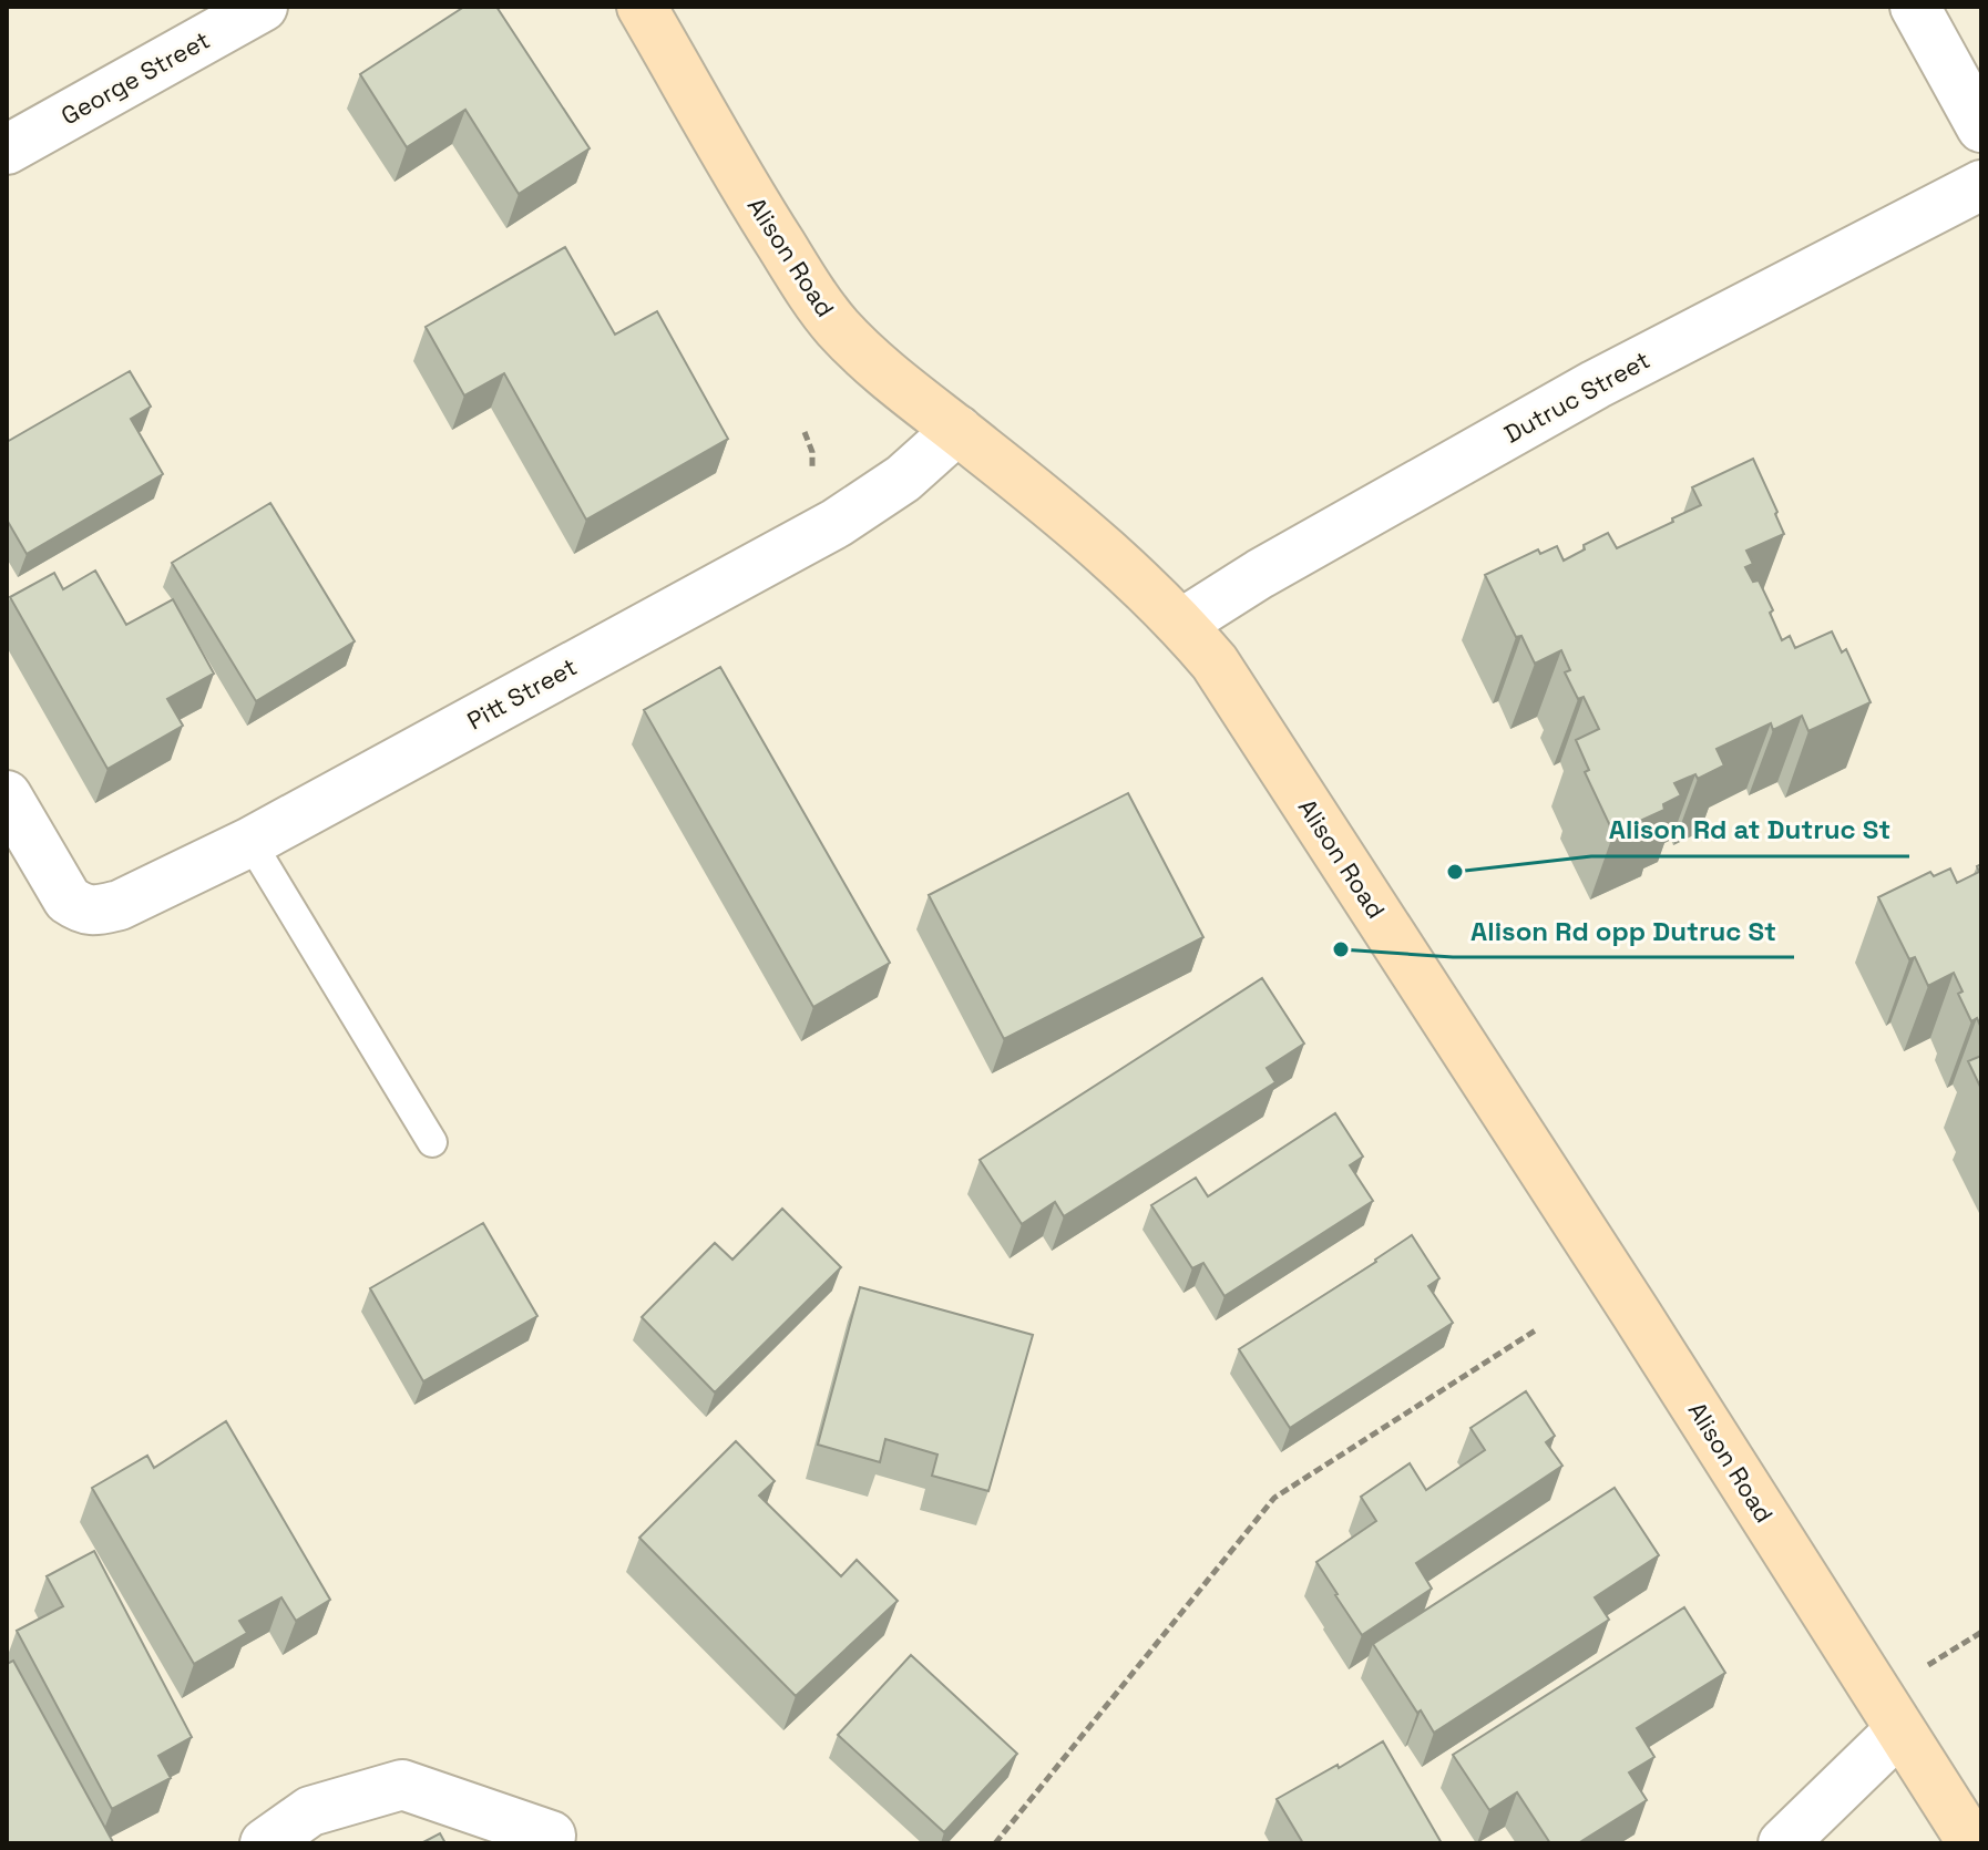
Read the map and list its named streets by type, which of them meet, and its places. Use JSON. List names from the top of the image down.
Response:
{
  "streets": {
    "main road": ["Alison Road"],
    "street": ["George Street", "Dutruc Street", "Pitt Street"]
  },
  "crossings": [
    ["Alison Road", "Dutruc Street"],
    ["Alison Road", "Pitt Street"]
  ],
  "places": ["Alison Rd at Dutruc St", "Alison Rd opp Dutruc St"]
}
